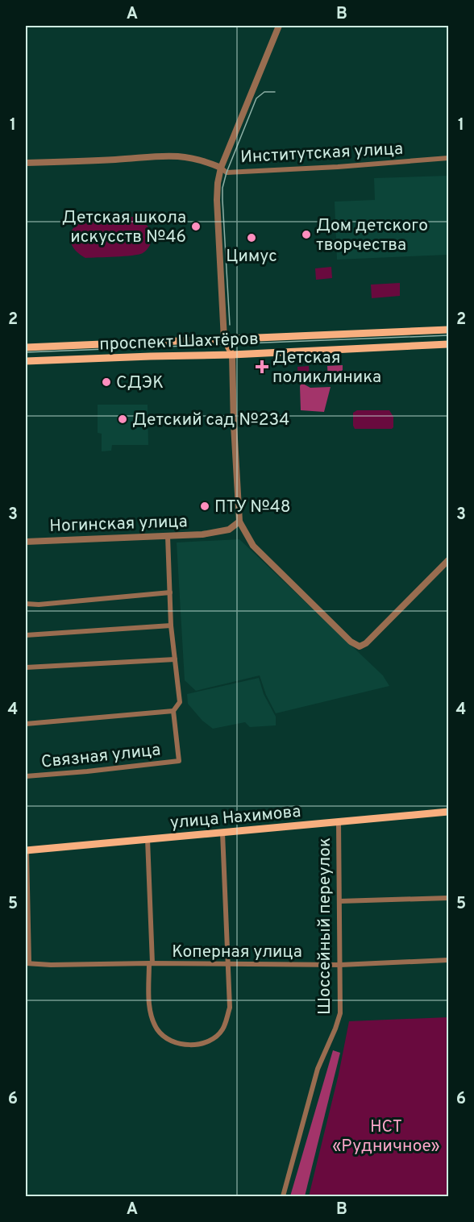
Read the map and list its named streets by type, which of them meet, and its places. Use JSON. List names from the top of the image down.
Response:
{
  "streets": {
    "main road": ["проспект Шахтёров", "улица Нахимова"],
    "street": [
      "Институтская улица",
      "Ногинская улица",
      "Связная улица",
      "Шоссейный переулок",
      "Коперная улица"
    ]
  },
  "crossings": [
    ["улица Нахимова", "Шоссейный переулок"],
    ["Шоссейный переулок", "Коперная улица"]
  ],
  "parks": ["НСТ «Рудничное»"],
  "places": {
    "other": [
      "Детская школа искусств №46",
      "Дом детского творчества",
      "Цимус",
      "СДЭК",
      "Детский сад №234",
      "ПТУ №48"
    ],
    "health": ["Детская поликлиника"]
  },
  "grid": {
    "columns": ["A", "B"],
    "rows": [
      "1",
      "2",
      "3",
      "4",
      "5",
      "6"
    ]
  }
}
